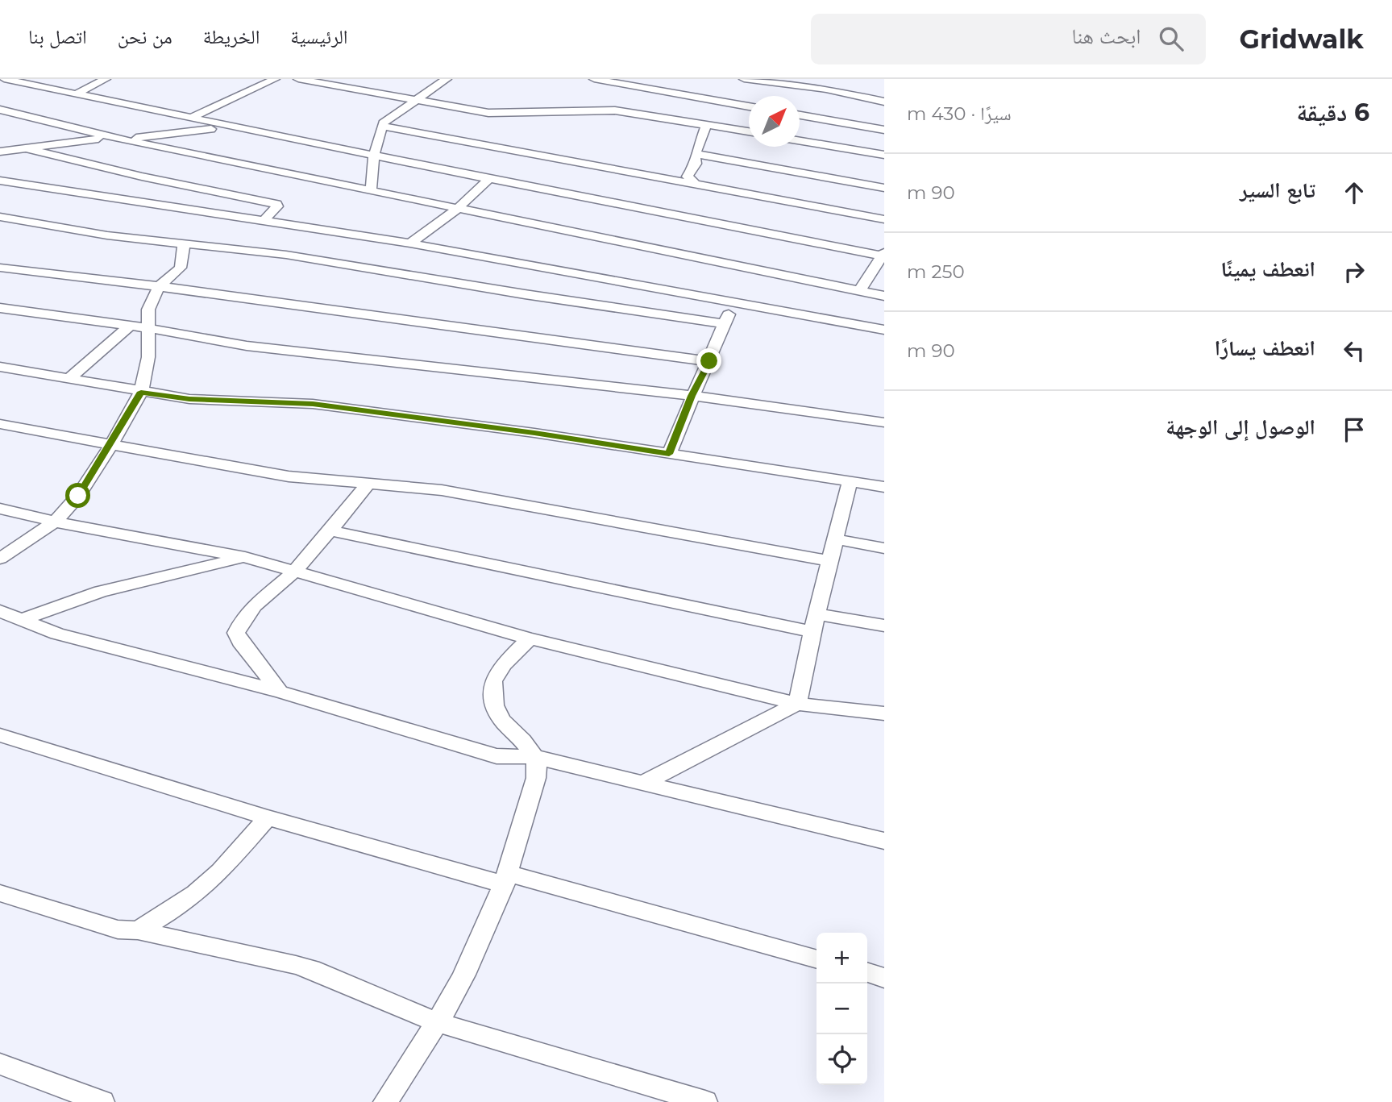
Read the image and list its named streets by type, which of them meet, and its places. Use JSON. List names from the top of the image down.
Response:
{
  "north": "top right",
  "page": {
    "header": "Gridwalk",
    "search": "ابحث هنا",
    "nav": [
      "الرئيسية",
      "الخريطة",
      "من نحن",
      "اتصل بنا"
    ],
    "heading": ["6 دقيقة", "سيرًا · 430 m"],
    "list": [
      ["تابع السير", "90 m"],
      ["انعطف يمينًا", "250 m"],
      ["انعطف يسارًا", "90 m"],
      "الوصول إلى الوجهة"
    ],
    "map_buttons": ["+", "−"]
  }
}
